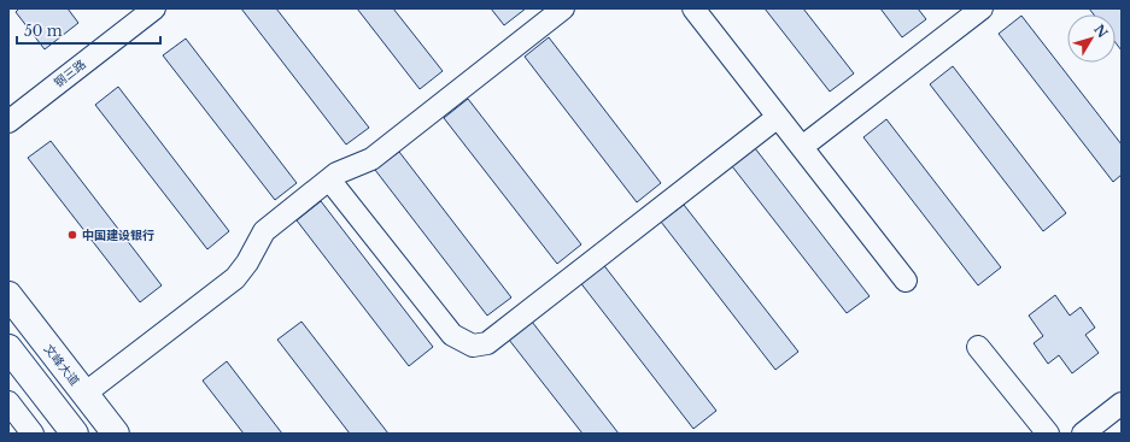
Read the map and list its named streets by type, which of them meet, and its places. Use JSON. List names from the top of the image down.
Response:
{
  "streets": {
    "main road": ["文峰大道"],
    "street": ["钢三路"]
  },
  "places": ["中国建设银行"],
  "scale_bar": "50 m",
  "north": "top right"
}
